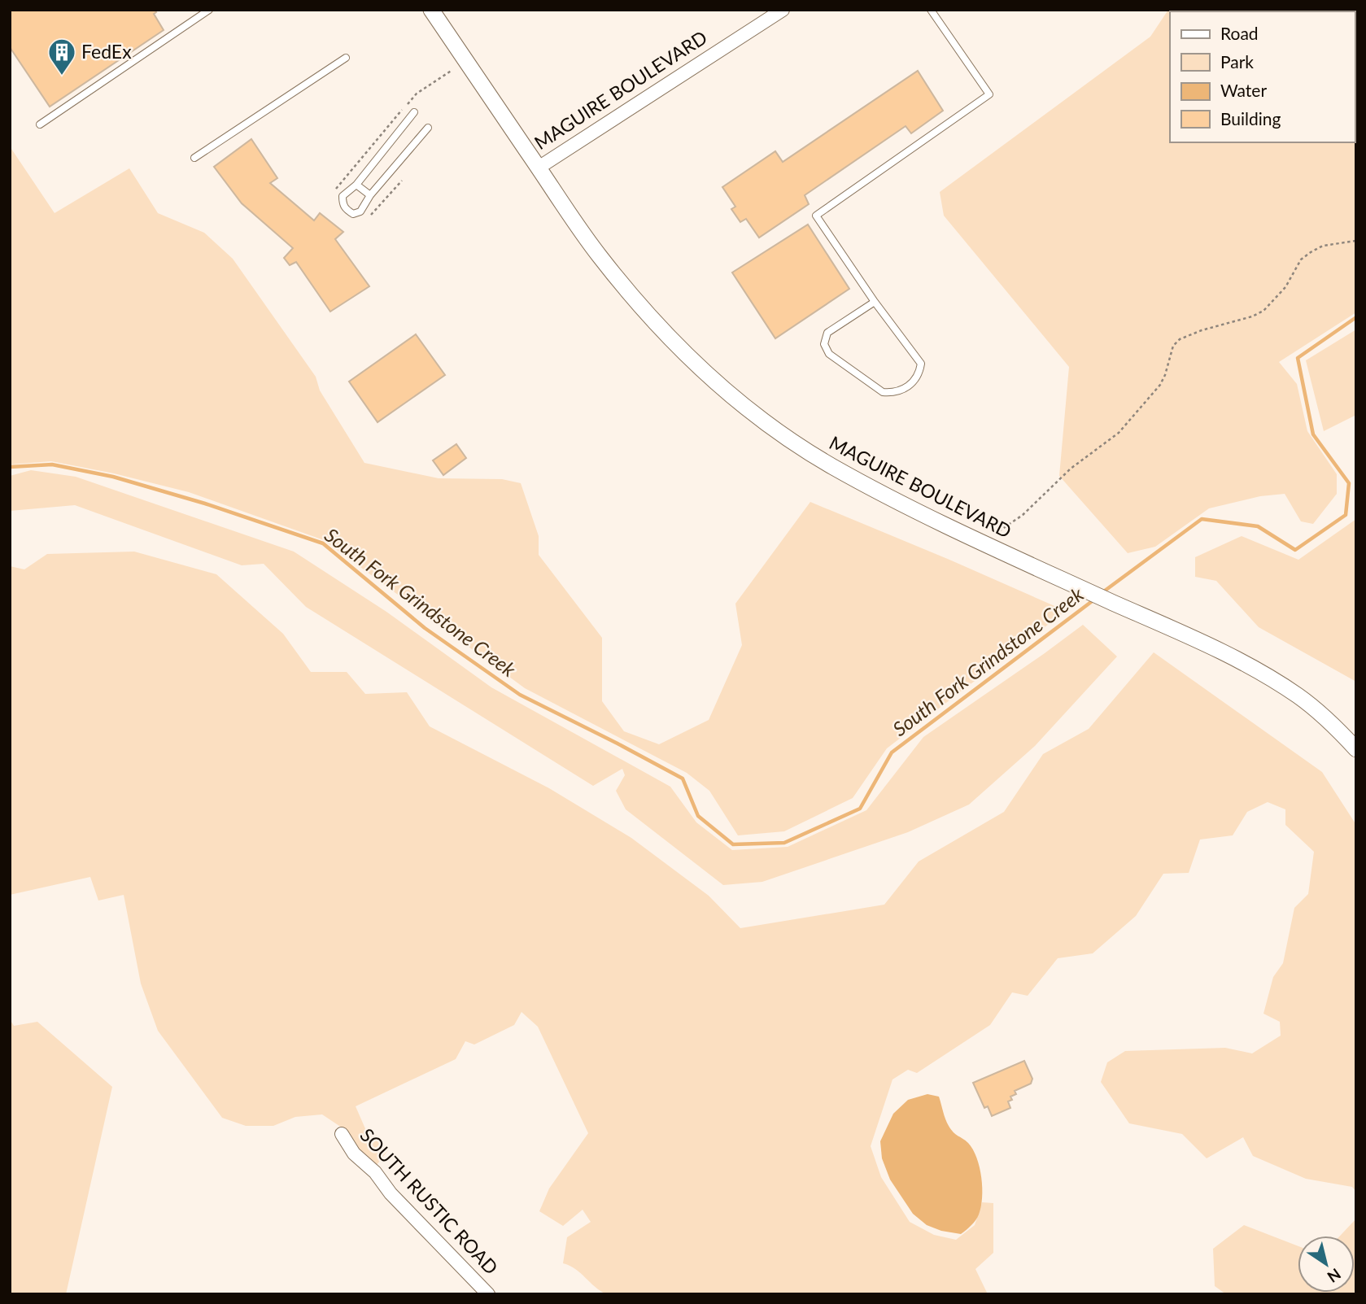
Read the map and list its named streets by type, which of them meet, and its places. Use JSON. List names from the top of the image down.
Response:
{
  "streets": {
    "street": ["MAGUIRE BOULEVARD", "SOUTH RUSTIC ROAD"]
  },
  "water": ["South Fork Grindstone Creek"],
  "places": {
    "building": ["FedEx"]
  },
  "legend": [
    "Road",
    "Park",
    "Water",
    "Building"
  ],
  "north": "bottom right"
}
